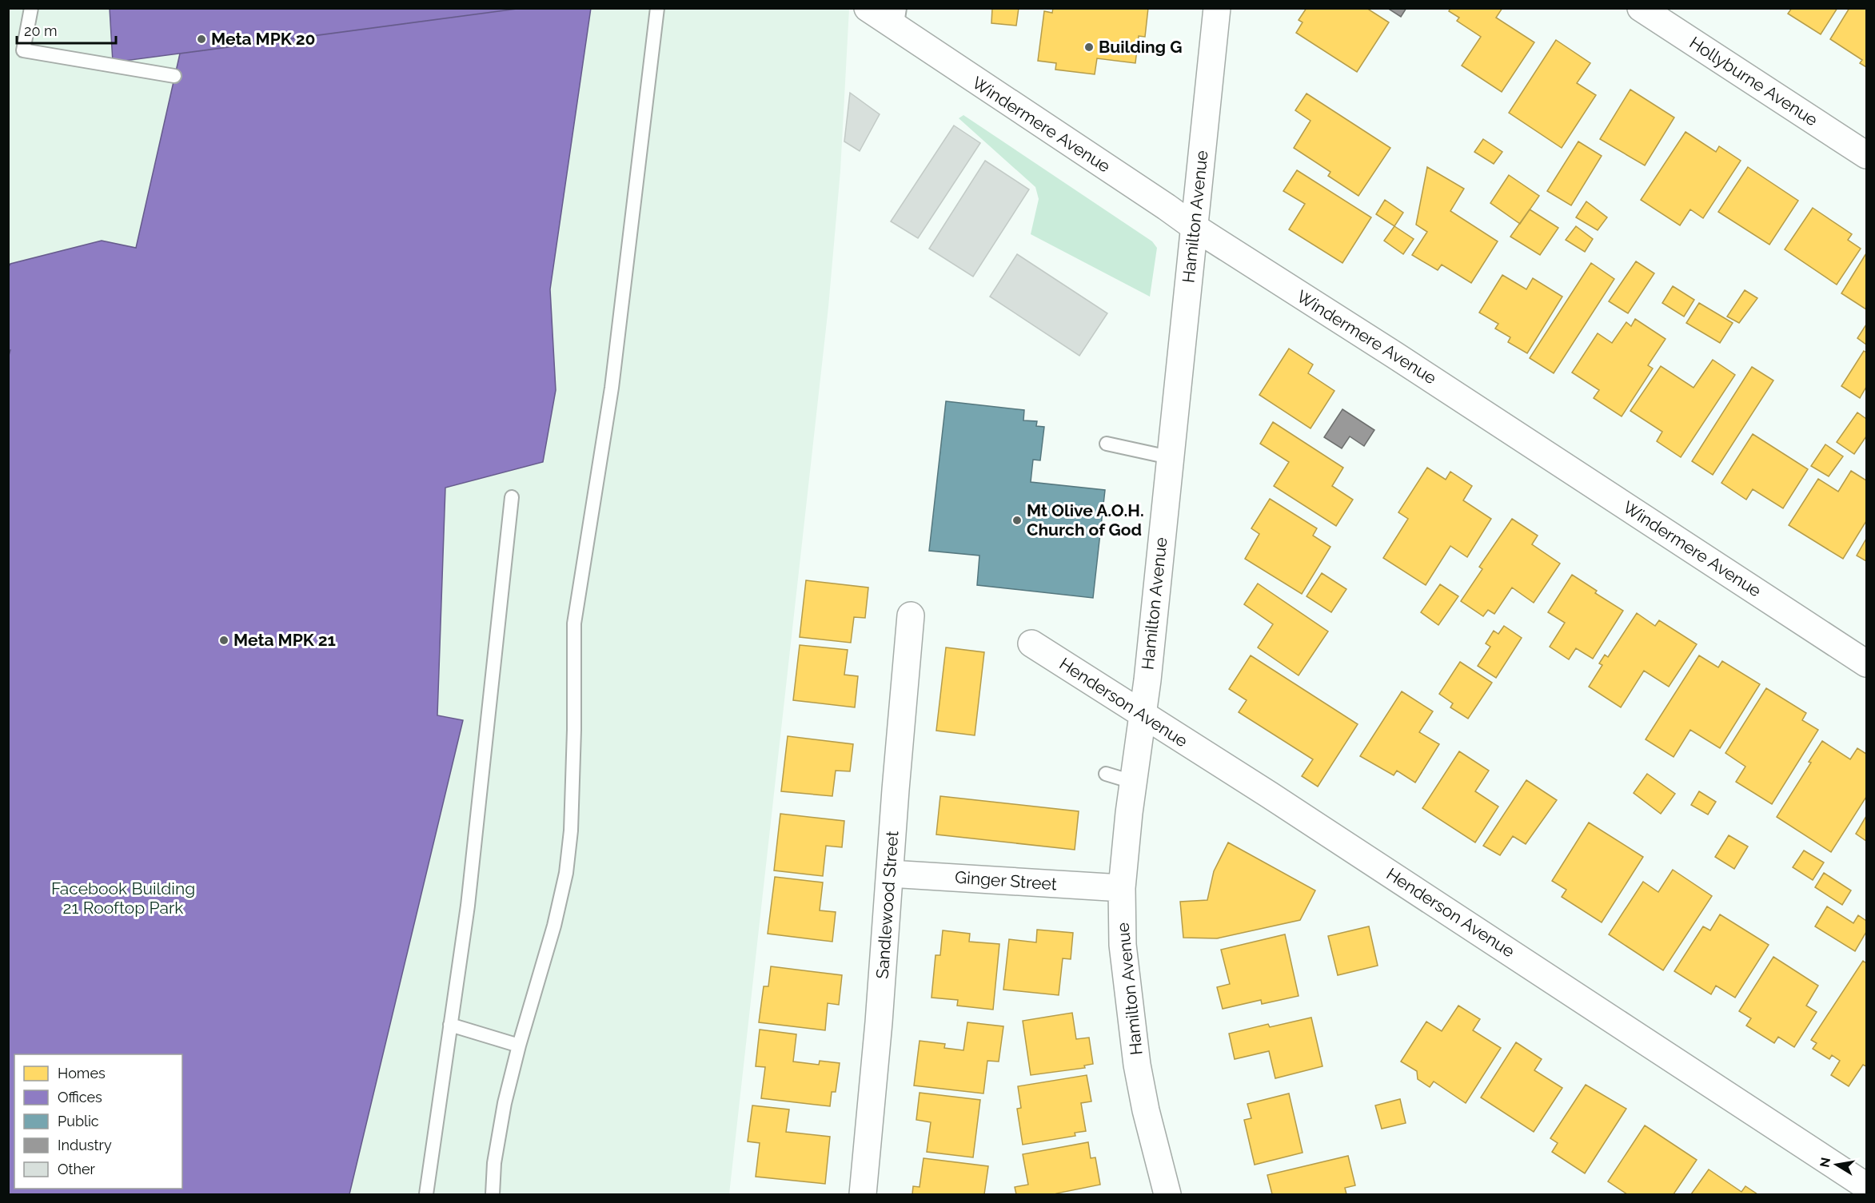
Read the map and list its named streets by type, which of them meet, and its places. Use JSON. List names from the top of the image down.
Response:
{
  "streets": {
    "street": [
      "Hollyburne Avenue",
      "Windermere Avenue",
      "Hamilton Avenue",
      "Henderson Avenue",
      "Ginger Street",
      "Sandlewood Street"
    ]
  },
  "crossings": [
    ["Windermere Avenue", "Hamilton Avenue"],
    ["Hamilton Avenue", "Henderson Avenue"],
    ["Hamilton Avenue", "Ginger Street"],
    ["Ginger Street", "Sandlewood Street"]
  ],
  "parks": ["Facebook Building 21 Rooftop Park"],
  "places": [
    "Meta MPK 20",
    "Building G",
    "Mt Olive A.O.H. Church of God",
    "Meta MPK 21"
  ],
  "legend": [
    "Homes",
    "Offices",
    "Public",
    "Industry",
    "Other"
  ],
  "scale_bar": "20 m",
  "north": "left"
}
